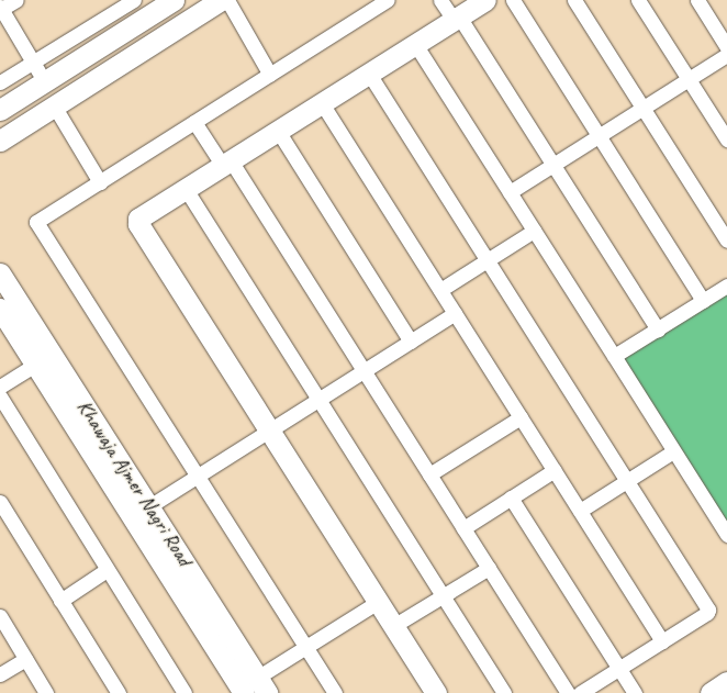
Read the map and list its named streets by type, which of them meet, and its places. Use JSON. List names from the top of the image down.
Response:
{
  "streets": {
    "main road": ["Khawaja Ajmer Nagri Road"]
  }
}
